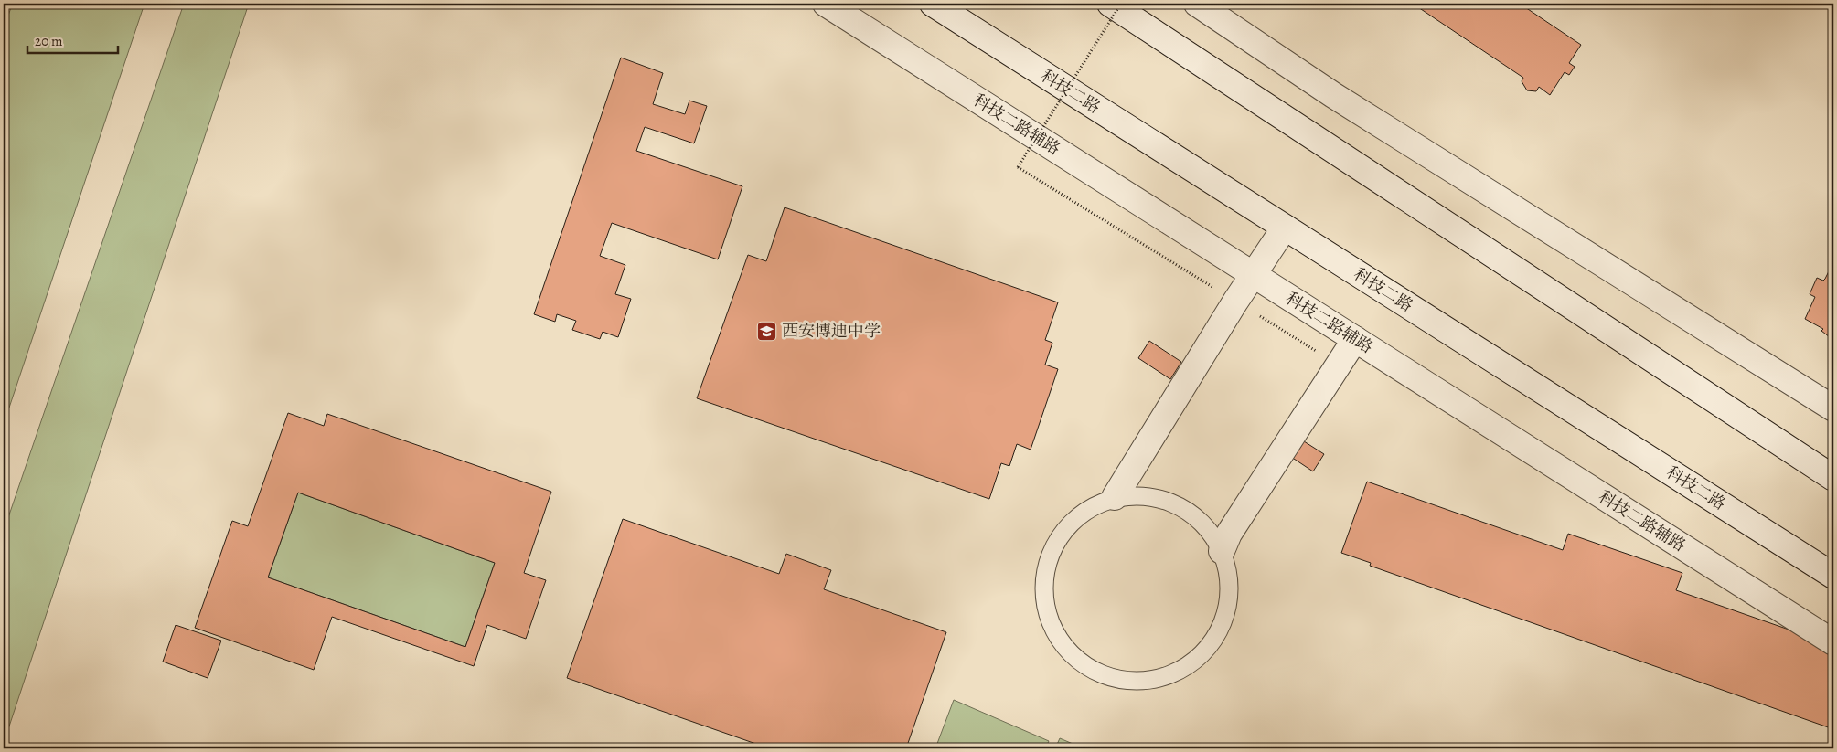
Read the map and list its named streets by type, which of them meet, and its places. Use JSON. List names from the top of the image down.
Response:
{
  "streets": {
    "street": ["科技二路", "科技二路辅路"]
  },
  "places": {
    "school or university": ["西安博迪中学"]
  },
  "scale_bar": "20 m"
}
